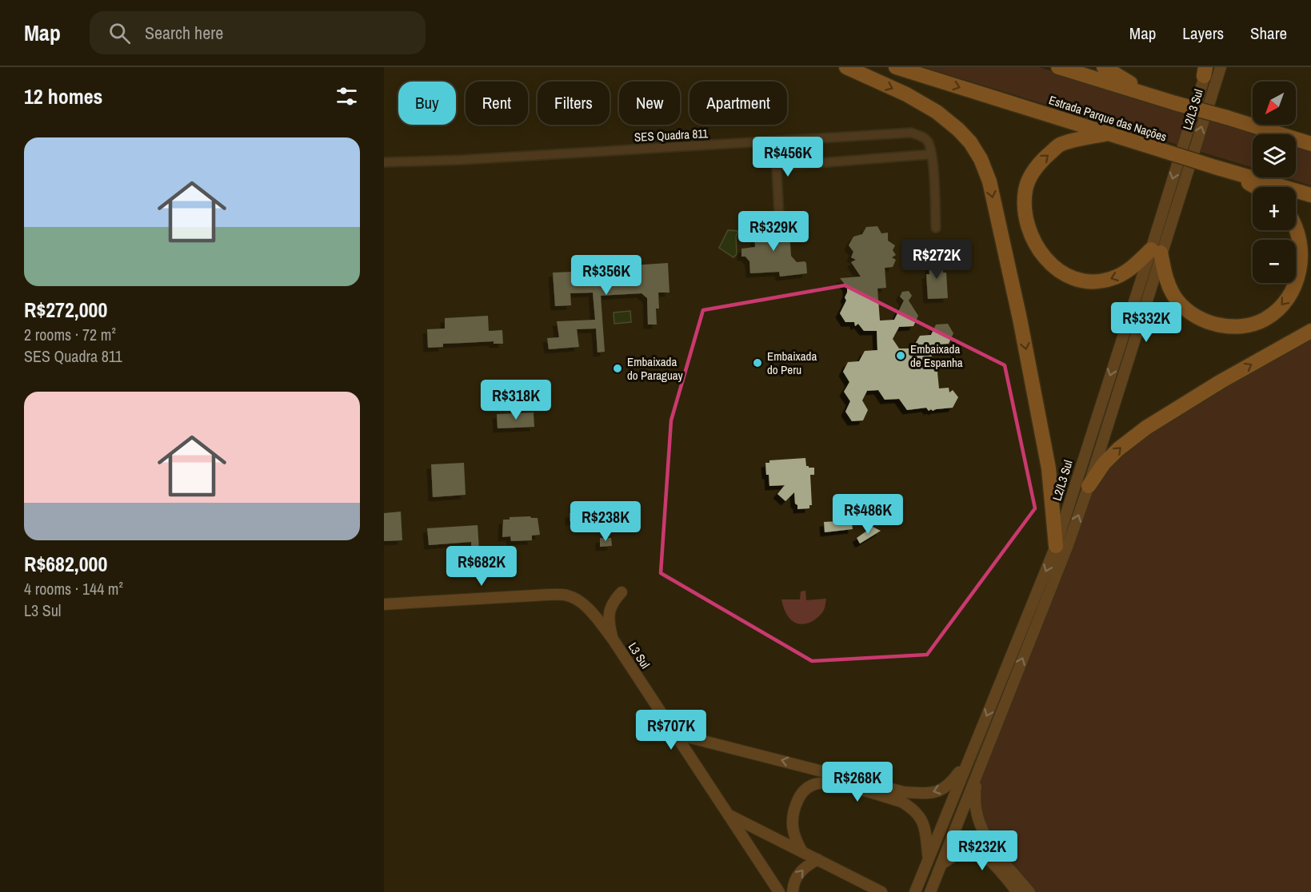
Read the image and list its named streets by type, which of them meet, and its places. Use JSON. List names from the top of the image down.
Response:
{
  "streets": {
    "highway": ["Estrada Parque das Nações"],
    "main road": ["L2/L3 Sul", "L3 Sul"],
    "street": ["SES Quadra 811"]
  },
  "places": ["Embaixada de Espanha", "Embaixada do Peru", "Embaixada do Paraguay"],
  "north": "bottom left",
  "page": {
    "header": "Map",
    "search": "Search here",
    "nav": ["Map", "Layers", "Share"],
    "heading": "12 homes",
    "map_buttons": ["+", "−"],
    "chip": [
      "Buy",
      "Rent",
      "Filters",
      "New",
      "Apartment"
    ],
    "list": [
      {
        "name": "R$272,000",
        "note": "2 rooms · 72 m² · SES Quadra 811"
      },
      {
        "name": "R$682,000",
        "note": "4 rooms · 144 m² · L3 Sul"
      }
    ],
    "price": [
      "R$456K",
      "R$329K",
      "R$272K",
      "R$356K",
      "R$332K",
      "R$318K",
      "R$486K",
      "R$238K",
      "R$682K",
      "R$707K",
      "R$268K",
      "R$232K"
    ]
  }
}
